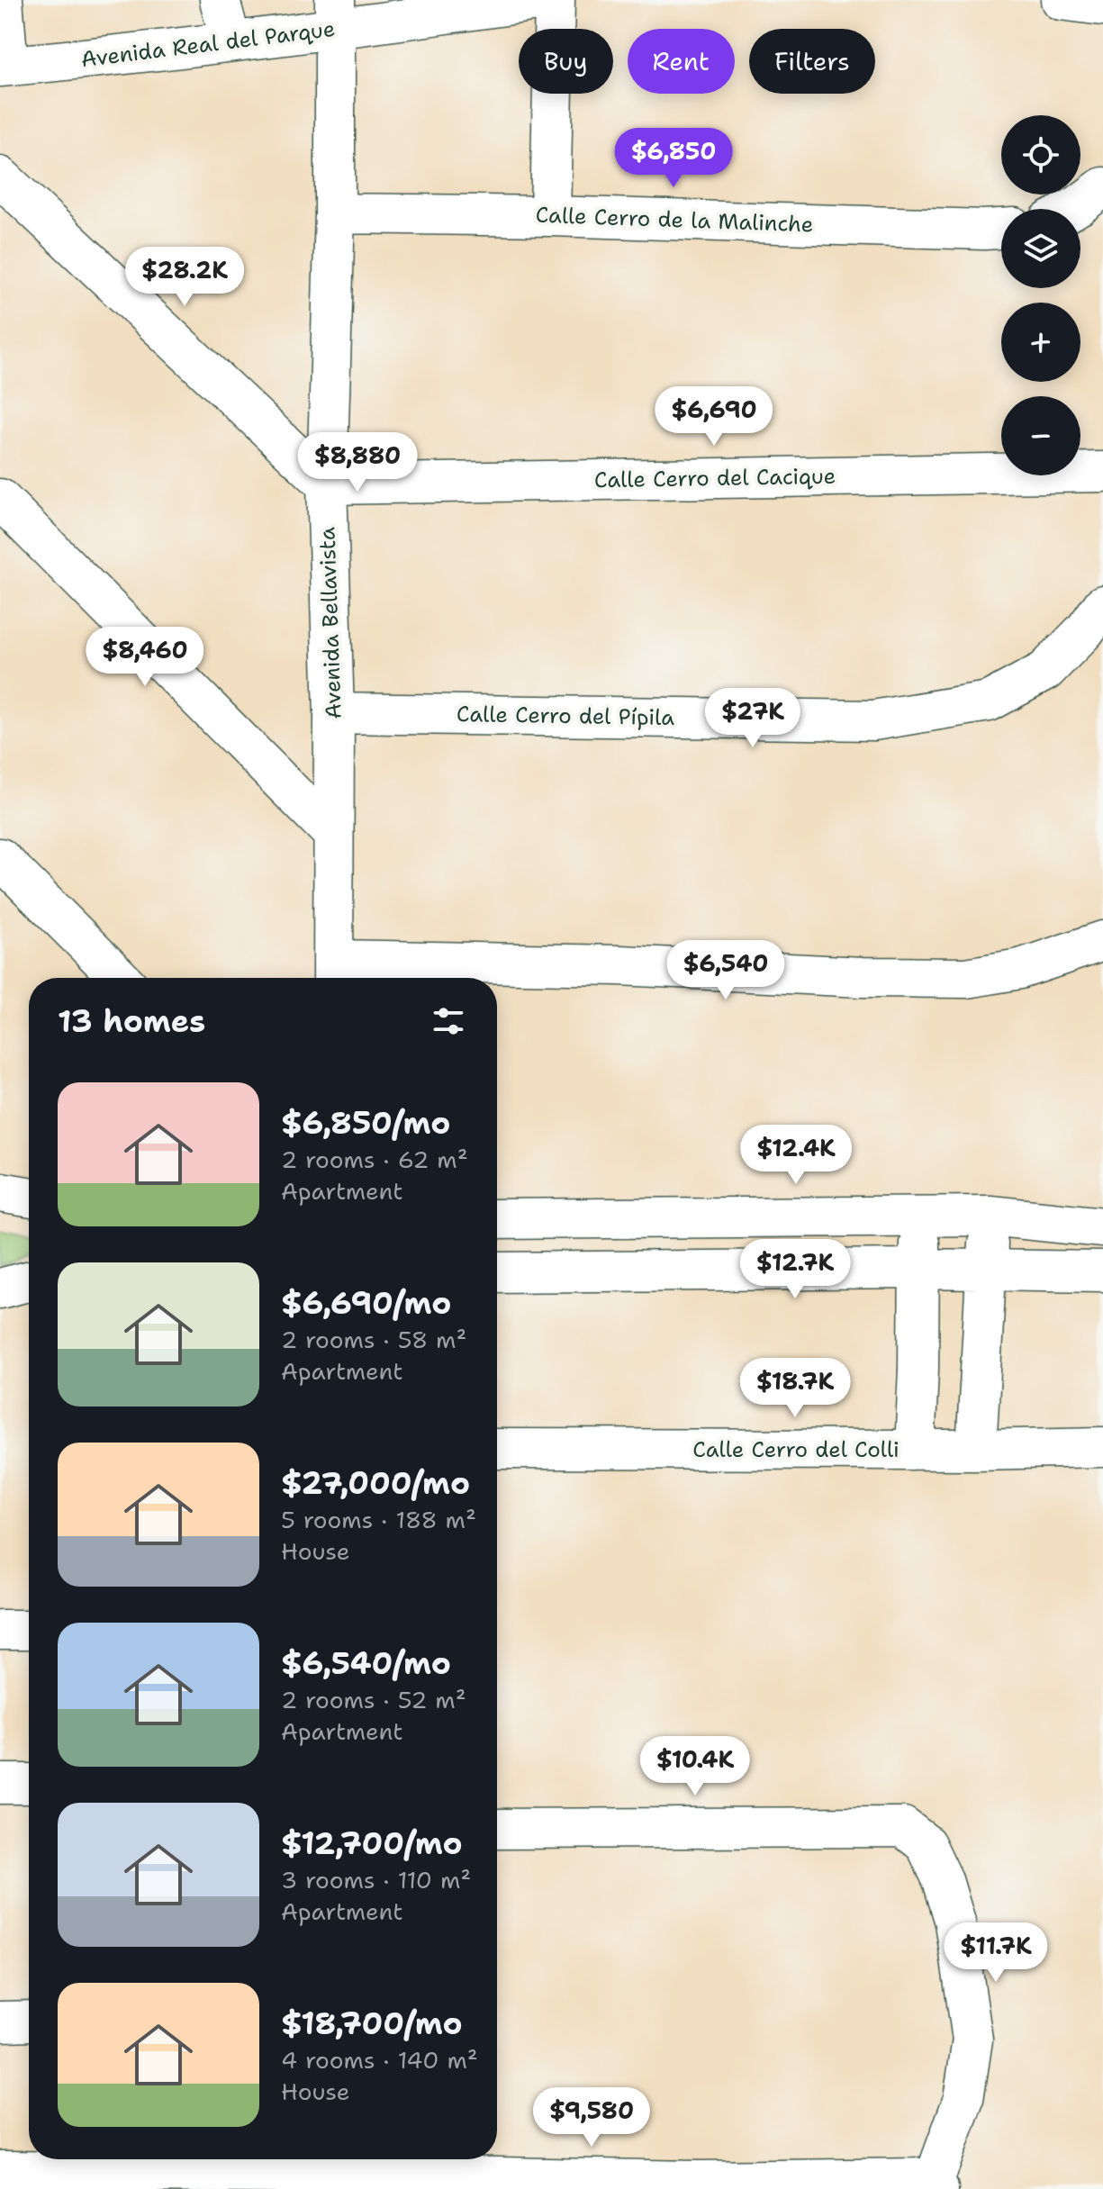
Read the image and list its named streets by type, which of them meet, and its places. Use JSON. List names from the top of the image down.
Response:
{
  "streets": {
    "street": [
      "Avenida Real del Parque",
      "Calle Cerro de la Malinche",
      "Calle Cerro del Cacique",
      "Avenida Bellavista",
      "Calle Cerro del Pípila",
      "Calle Cerro del Colli"
    ]
  },
  "crossings": [
    ["Avenida Real del Parque", "Avenida Bellavista"],
    ["Calle Cerro de la Malinche", "Avenida Bellavista"],
    ["Calle Cerro del Cacique", "Avenida Bellavista"],
    ["Avenida Bellavista", "Calle Cerro del Pípila"]
  ],
  "page": {
    "chip": ["Buy", "Rent", "Filters"],
    "map_buttons": ["+", "−"],
    "price": [
      "$6,850",
      "$28.2K",
      "$6,690",
      "$8,880",
      "$8,460",
      "$27K",
      "$6,540",
      "$12.4K",
      "$12.7K",
      "$18.7K",
      "$10.4K",
      "$11.7K",
      "$9,580"
    ],
    "heading": "13 homes",
    "list": [
      {
        "name": "$6,850/mo",
        "note": "2 rooms · 62 m² · Apartment"
      },
      {
        "name": "$6,690/mo",
        "note": "2 rooms · 58 m² · Apartment"
      },
      {
        "name": "$27,000/mo",
        "note": "5 rooms · 188 m² · House"
      },
      {
        "name": "$6,540/mo",
        "note": "2 rooms · 52 m² · Apartment"
      },
      {
        "name": "$12,700/mo",
        "note": "3 rooms · 110 m² · Apartment"
      },
      {
        "name": "$18,700/mo",
        "note": "4 rooms · 140 m² · House"
      }
    ]
  }
}
